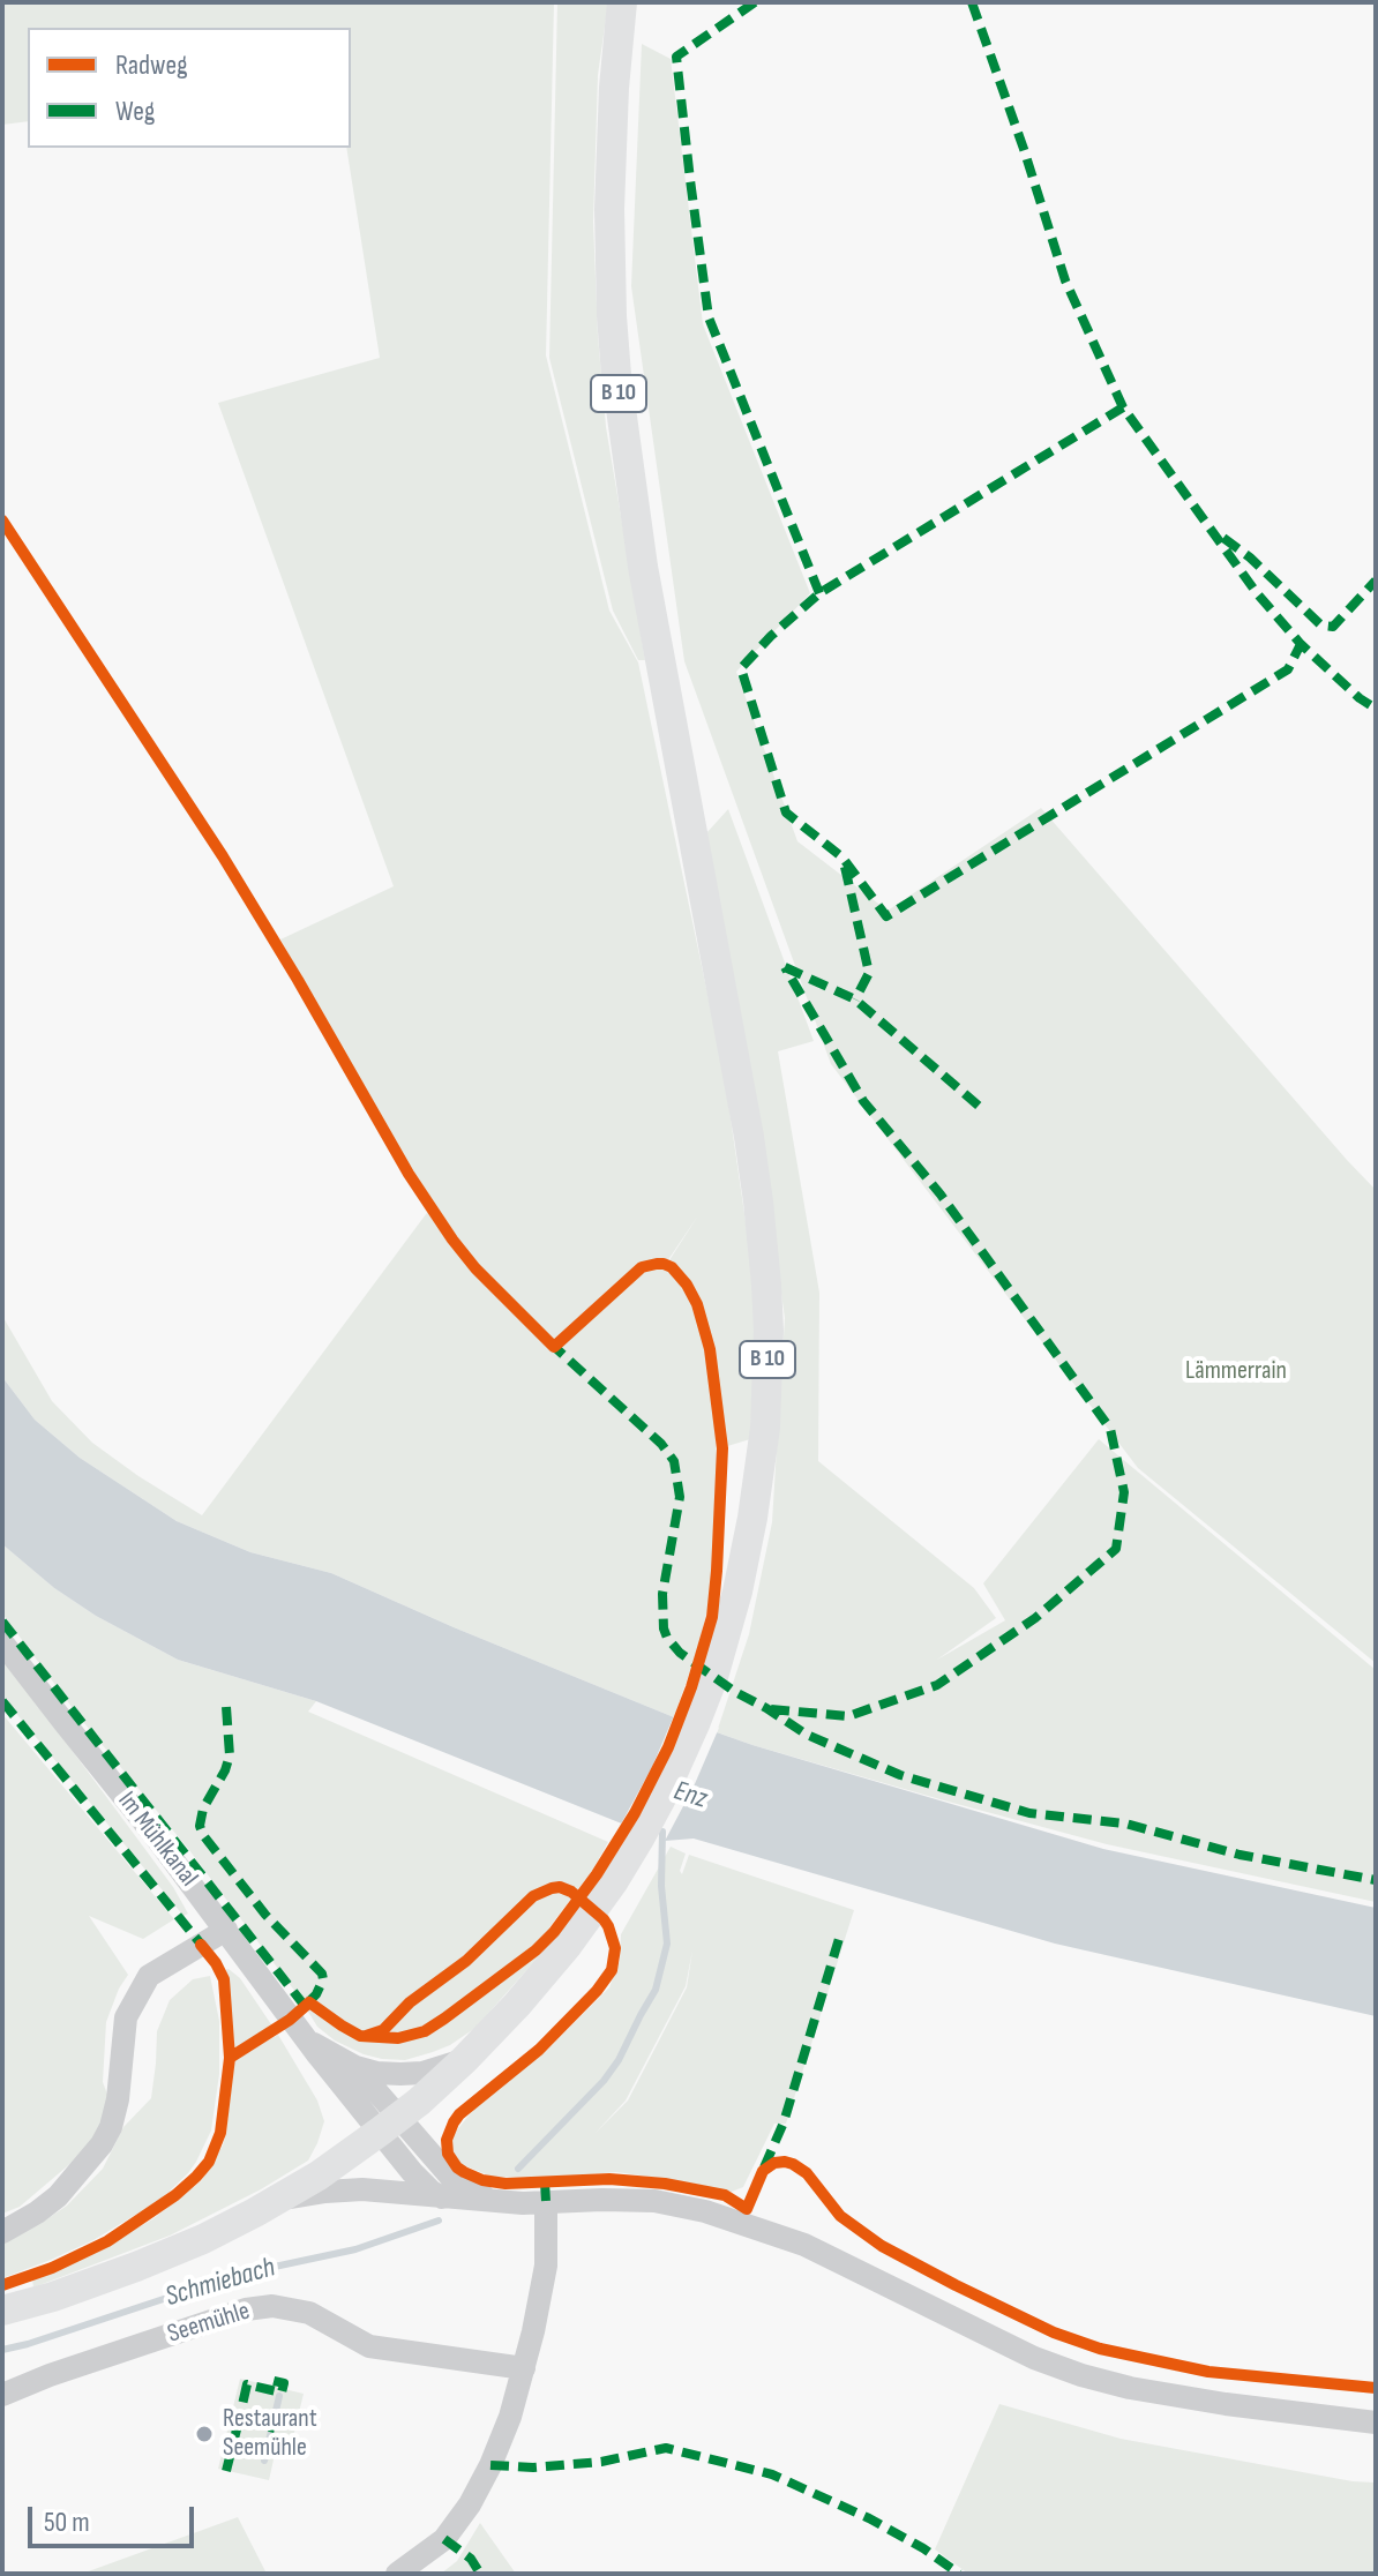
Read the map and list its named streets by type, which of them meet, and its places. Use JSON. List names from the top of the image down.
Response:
{
  "streets": {
    "main road": ["B 10"],
    "street": ["Im Mühlkanal", "Seemühle"]
  },
  "crossings": [
    ["B 10", "Im Mühlkanal"]
  ],
  "water": ["Enz", "Schmiebach"],
  "parks": ["Lämmerrain"],
  "places": ["Restaurant Seemühle"],
  "legend": ["Radweg", "Weg"],
  "scale_bar": "50 m"
}
